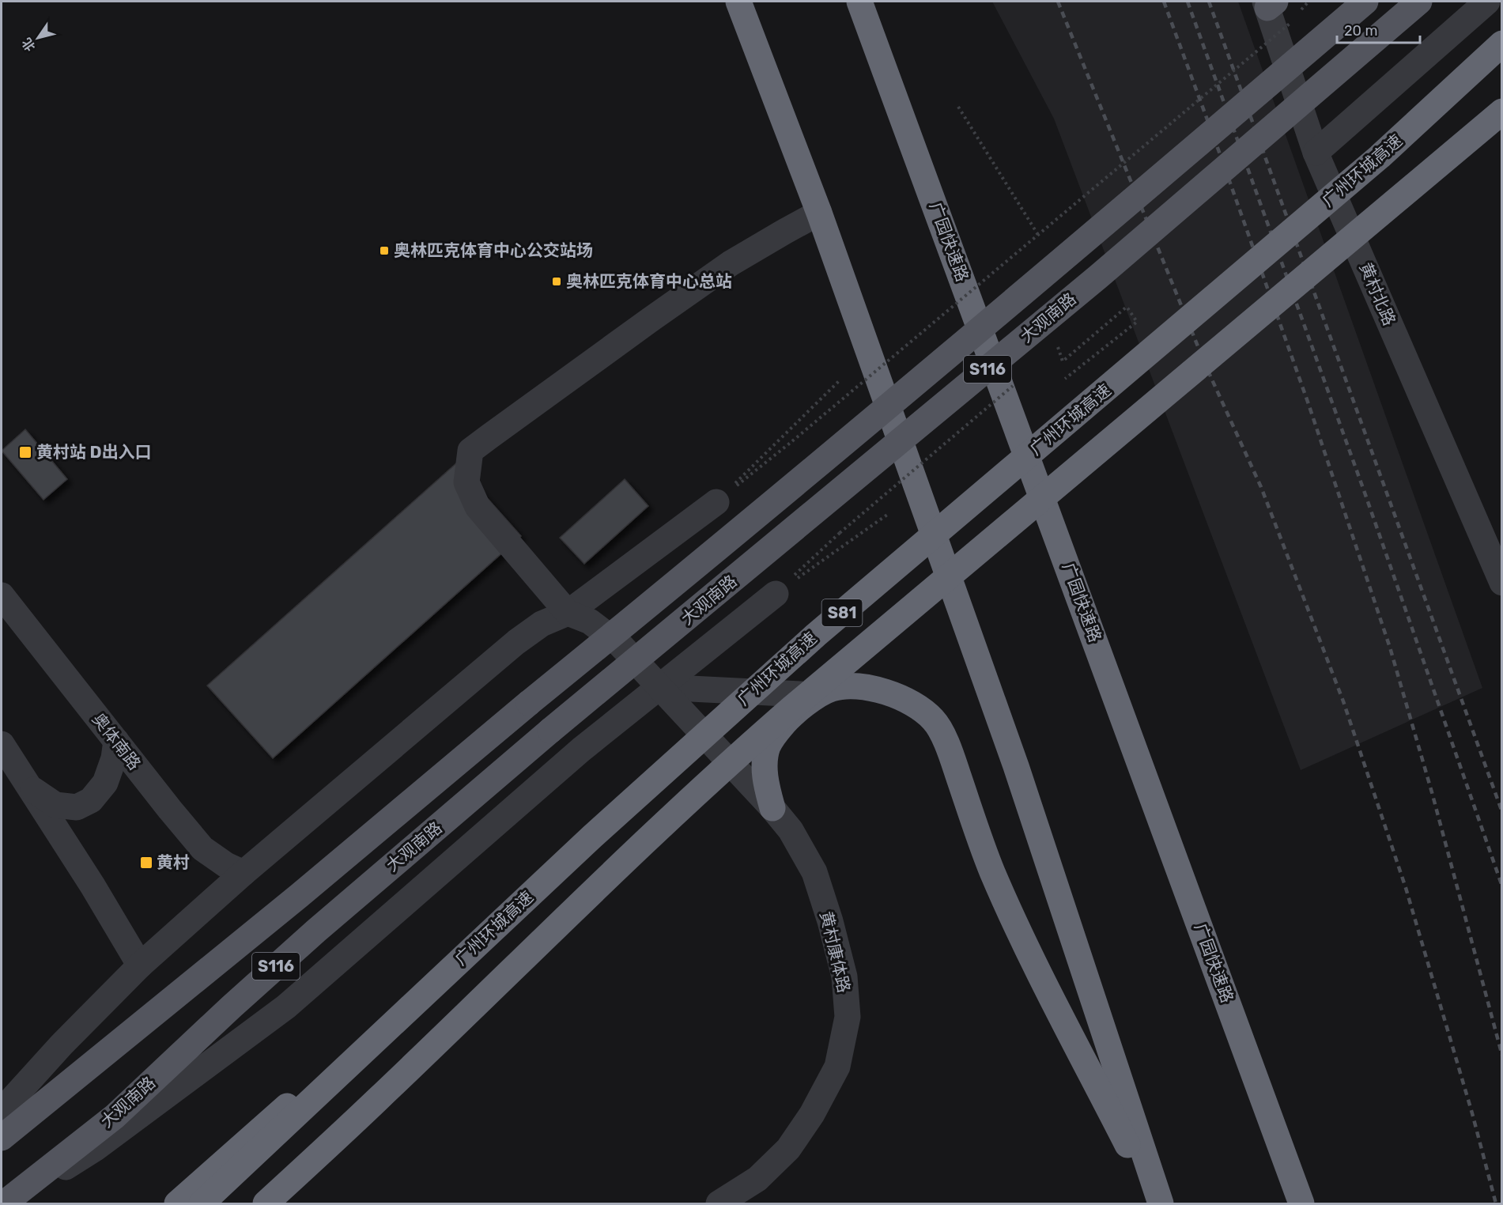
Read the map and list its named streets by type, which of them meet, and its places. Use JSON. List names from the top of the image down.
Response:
{
  "streets": {
    "highway": ["广州环城高速", "广园快速路", "S81"],
    "main road": ["大观南路", "S116"],
    "street": ["黄村北路", "奥体南路", "黄村康体路"]
  },
  "places": {
    "transit": [
      "奥林匹克体育中心公交站场",
      "奥林匹克体育中心总站",
      "黄村站 D出入口",
      "黄村"
    ]
  },
  "scale_bar": "20 m",
  "north": "bottom left"
}
